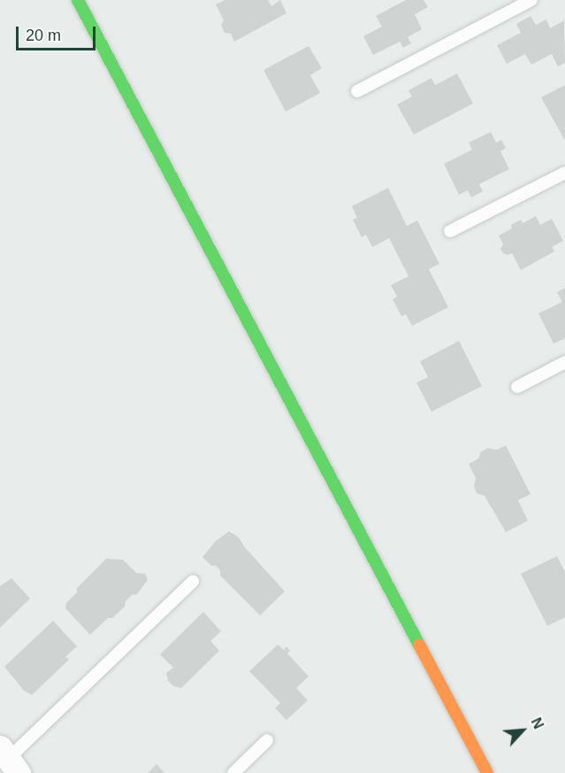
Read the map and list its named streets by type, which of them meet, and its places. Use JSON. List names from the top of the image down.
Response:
{
  "scale_bar": "20 m",
  "north": "top right"
}
